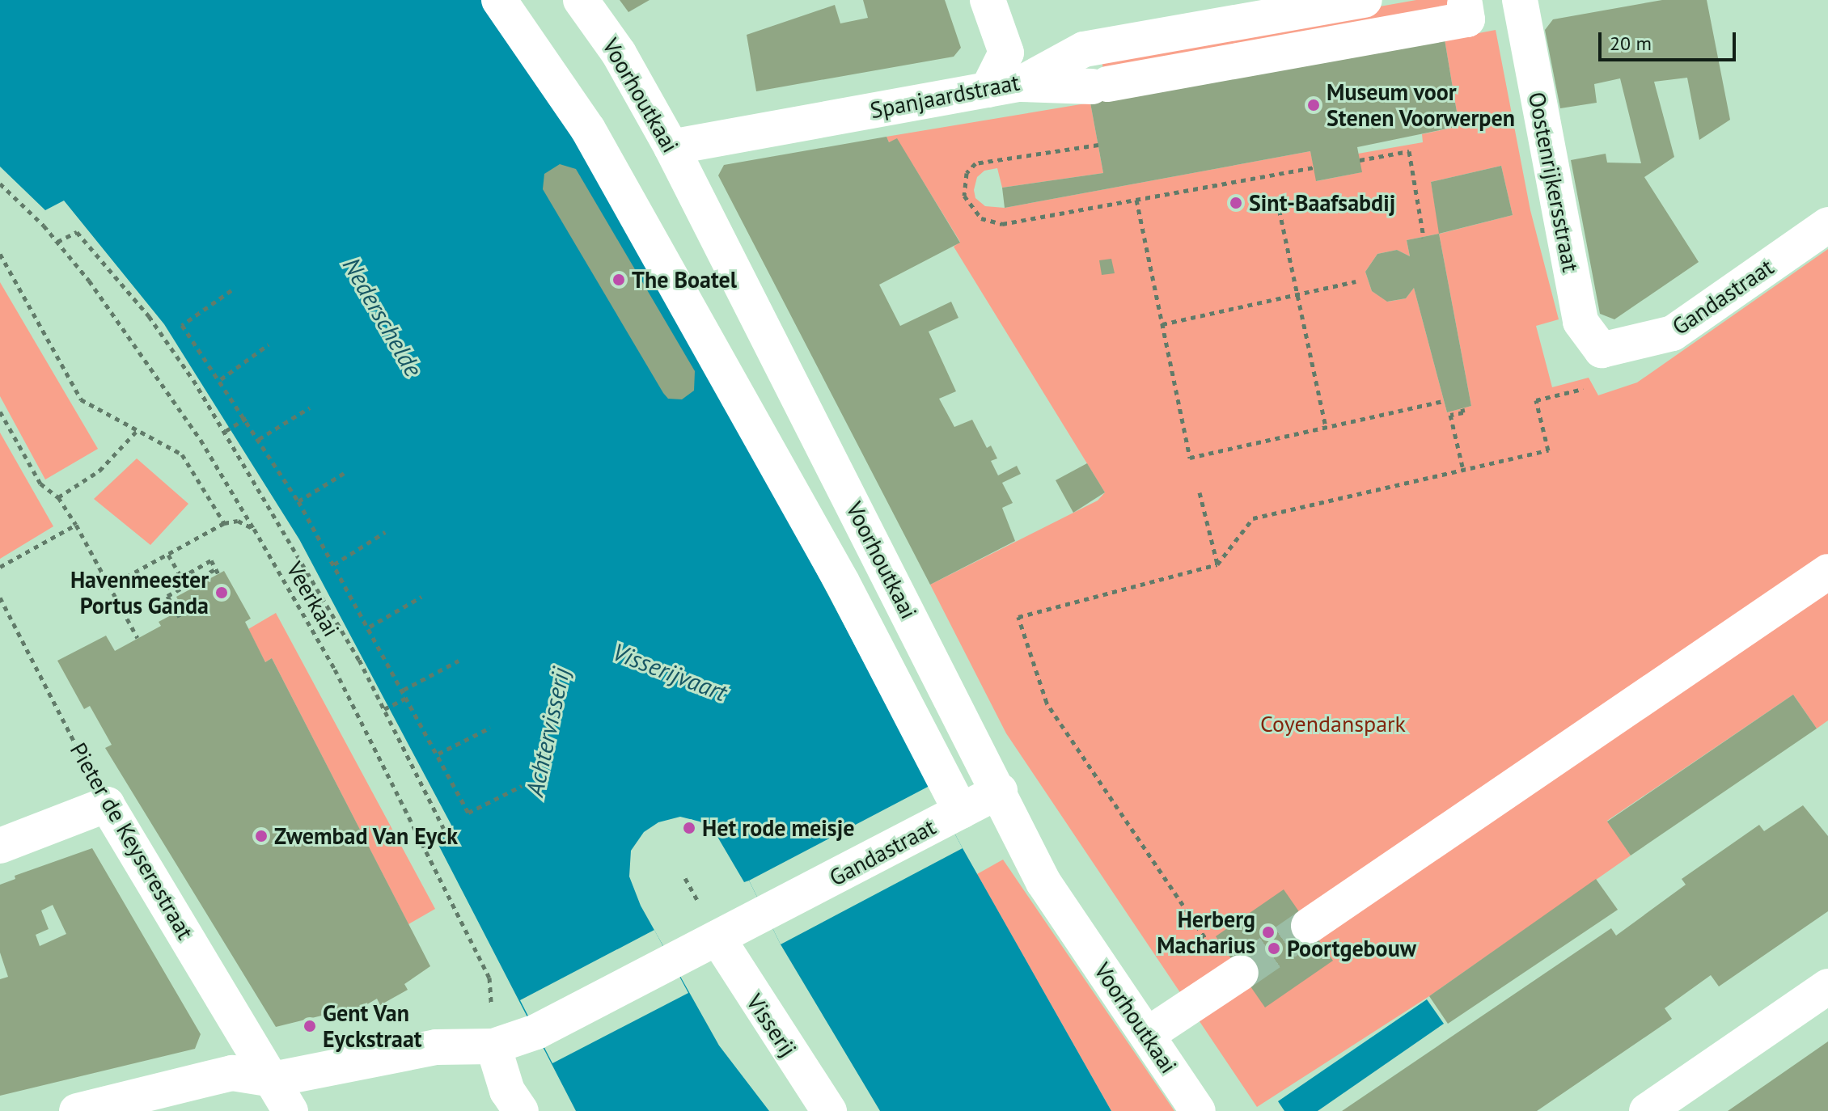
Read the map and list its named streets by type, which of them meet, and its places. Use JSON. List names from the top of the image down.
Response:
{
  "streets": {
    "street": [
      "Voorhoutkaai",
      "Spanjaardstraat",
      "Oostenrijkersstraat",
      "Gandastraat",
      "Pieter de Keyserestraat",
      "Visserij"
    ],
    "path": ["Veerkaai"]
  },
  "crossings": [
    ["Voorhoutkaai", "Spanjaardstraat"],
    ["Voorhoutkaai", "Gandastraat"],
    ["Oostenrijkersstraat", "Gandastraat"],
    ["Gandastraat", "Visserij"]
  ],
  "water": ["Nederschelde", "Visserijvaart", "Achtervisserij"],
  "parks": ["Coyendanspark"],
  "places": [
    "Museum voor Stenen Voorwerpen",
    "Sint-Baafsabdij",
    "The Boatel",
    "Havenmeester Portus Ganda",
    "Het rode meisje",
    "Zwembad Van Eyck",
    "Herberg Macharius",
    "Poortgebouw",
    "Gent Van Eyckstraat"
  ],
  "scale_bar": "20 m"
}
